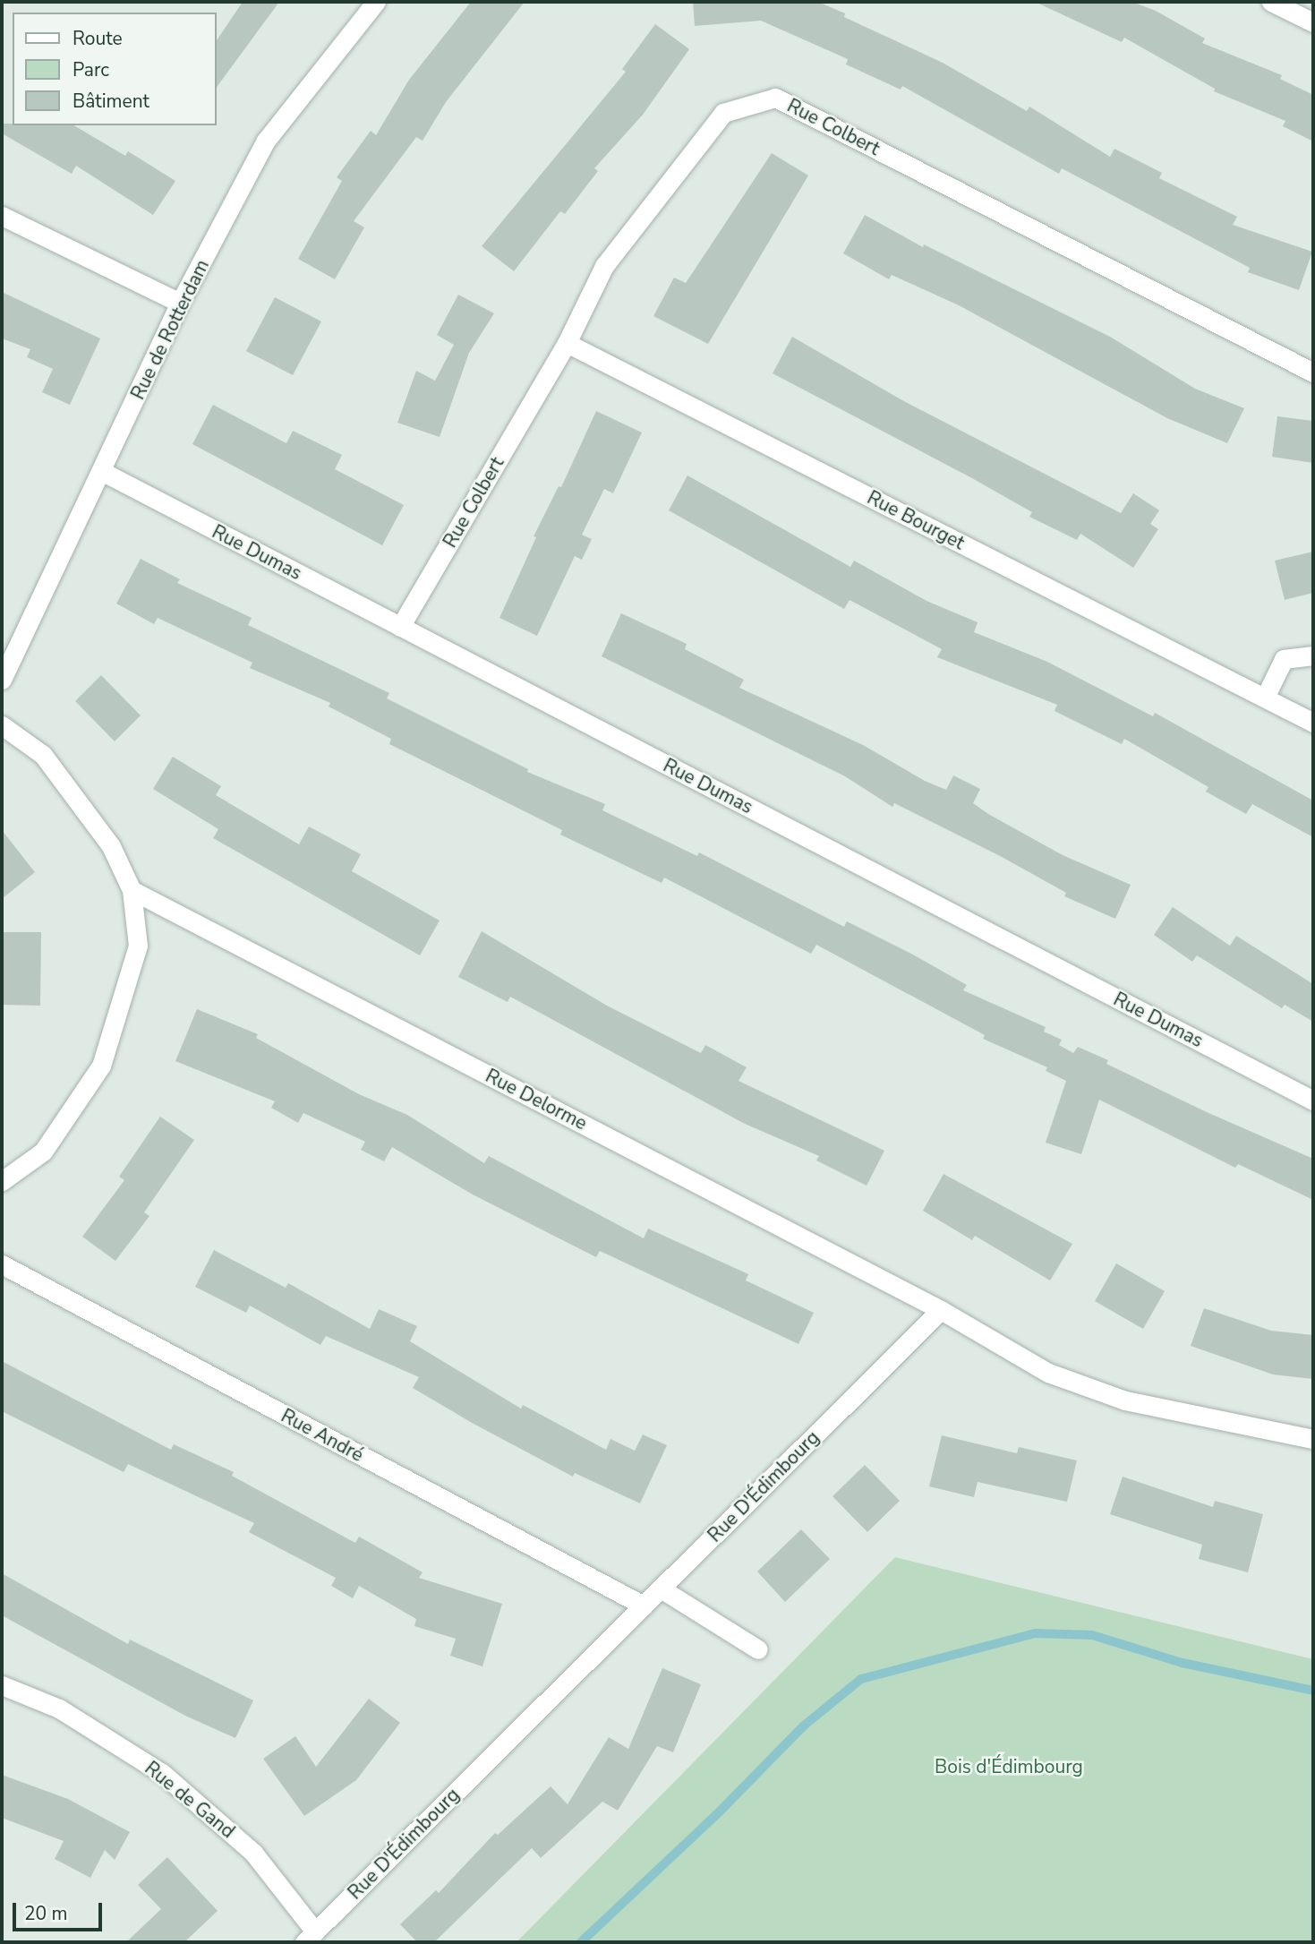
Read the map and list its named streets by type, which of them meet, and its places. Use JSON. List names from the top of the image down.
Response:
{
  "streets": {
    "street": [
      "Rue Colbert",
      "Rue de Rotterdam",
      "Rue Bourget",
      "Rue Dumas",
      "Rue Delorme",
      "Rue André",
      "Rue D'Édimbourg",
      "Rue de Gand"
    ]
  },
  "crossings": [
    ["Rue Colbert", "Rue Bourget"],
    ["Rue Colbert", "Rue Dumas"],
    ["Rue de Rotterdam", "Rue Dumas"],
    ["Rue Delorme", "Rue D'Édimbourg"],
    ["Rue André", "Rue D'Édimbourg"],
    ["Rue D'Édimbourg", "Rue de Gand"]
  ],
  "parks": ["Bois d'Édimbourg"],
  "legend": ["Route", "Parc", "Bâtiment"],
  "scale_bar": "20 m"
}
